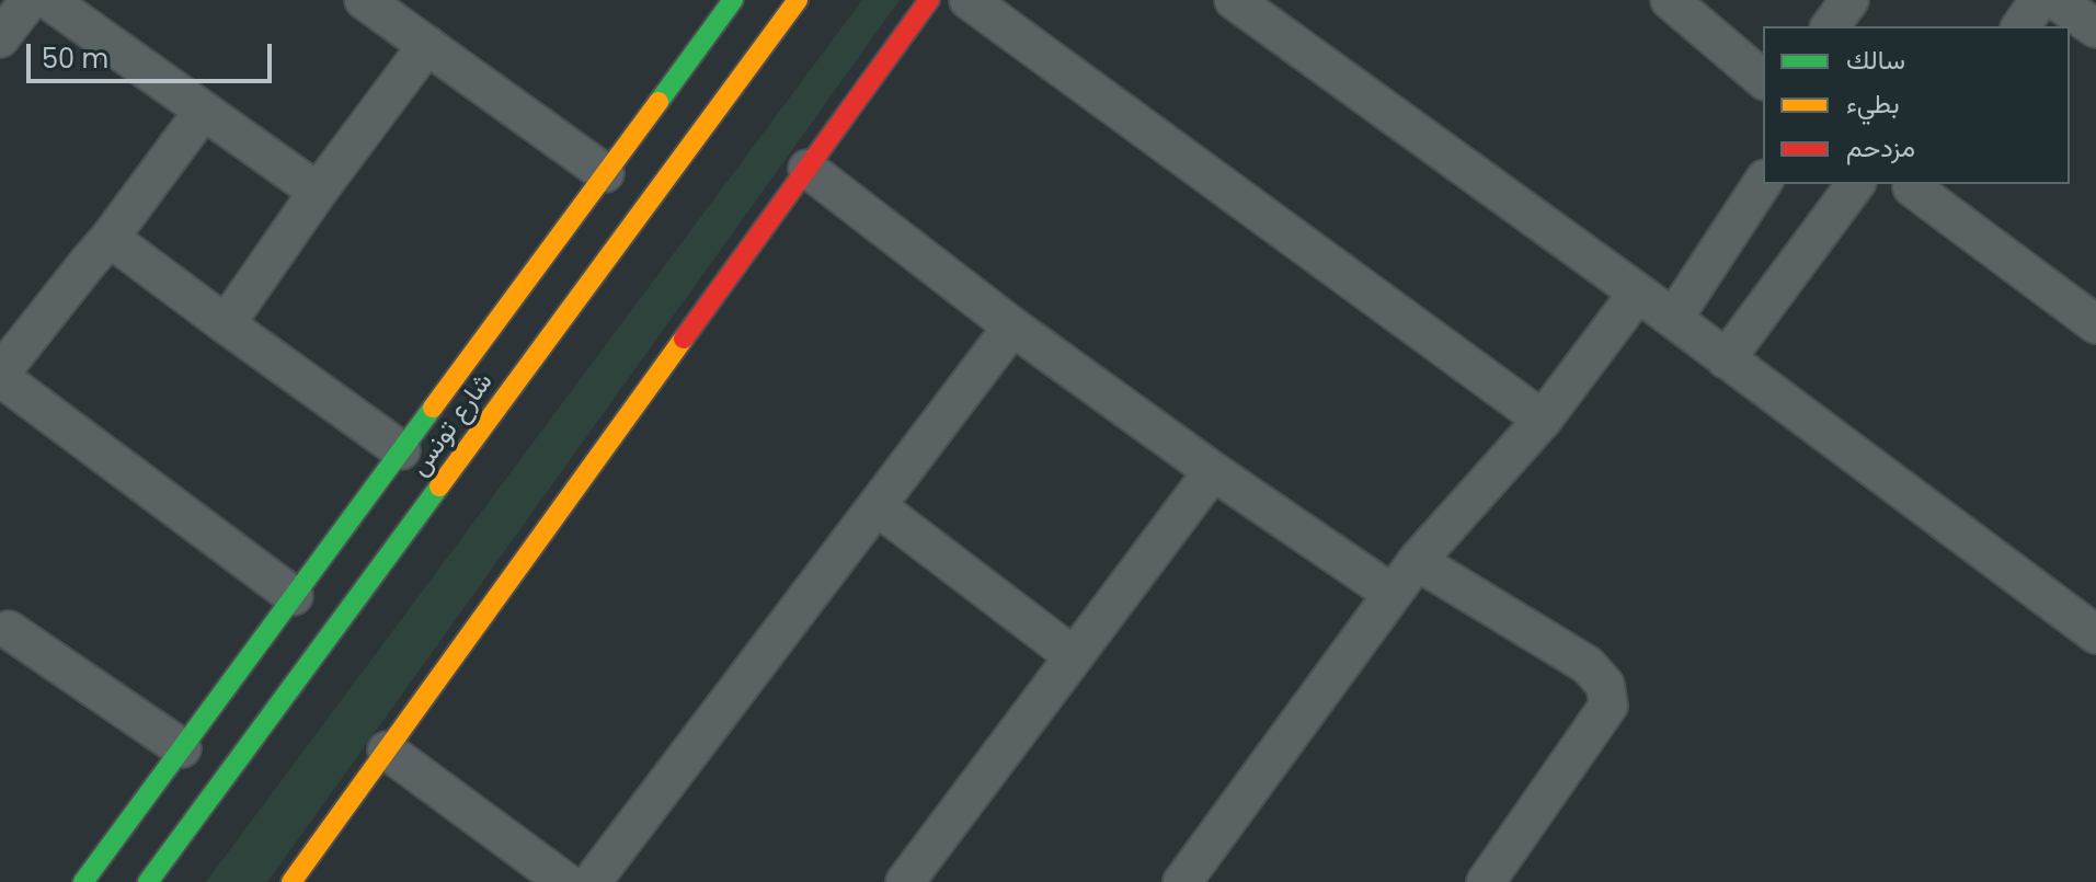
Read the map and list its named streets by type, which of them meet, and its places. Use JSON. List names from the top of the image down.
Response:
{
  "streets": {
    "street": ["شارع تونس"]
  },
  "legend": ["سالك", "بطيء", "مزدحم"],
  "scale_bar": "50 m"
}
